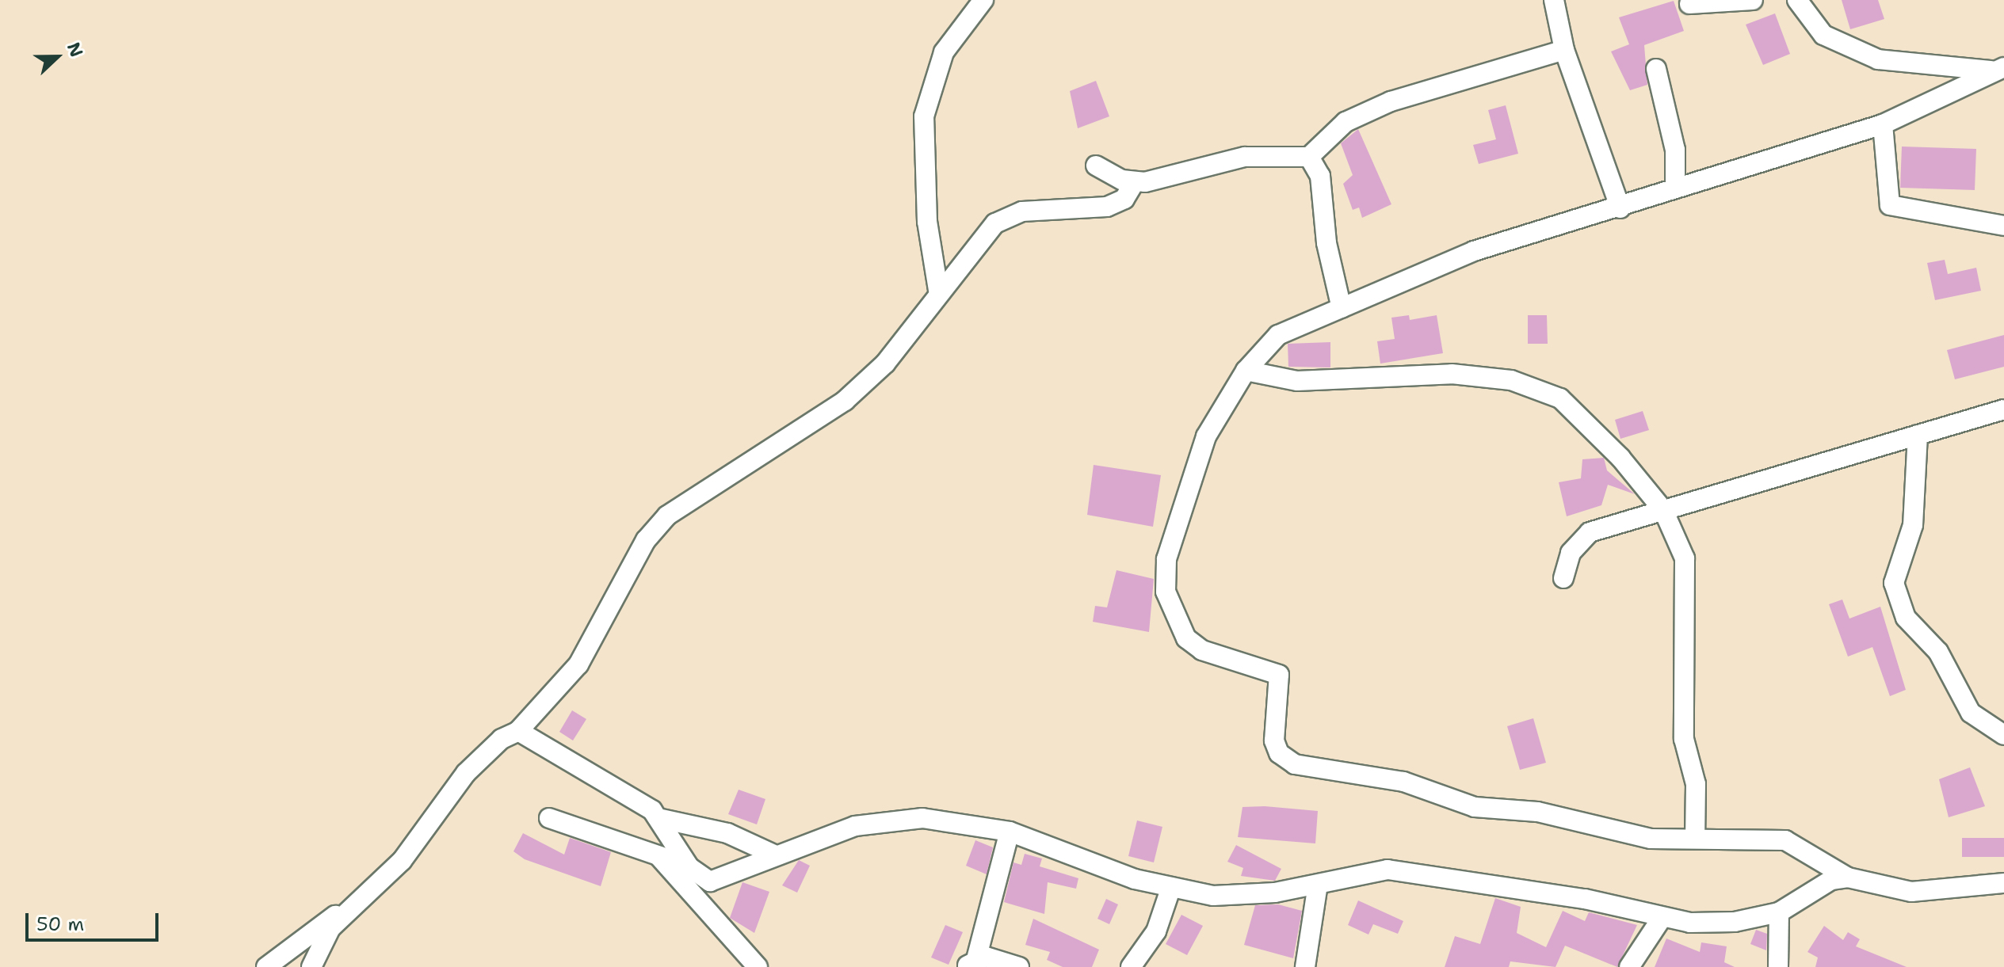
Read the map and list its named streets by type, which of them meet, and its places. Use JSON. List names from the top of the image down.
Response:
{
  "scale_bar": "50 m",
  "north": "right"
}
